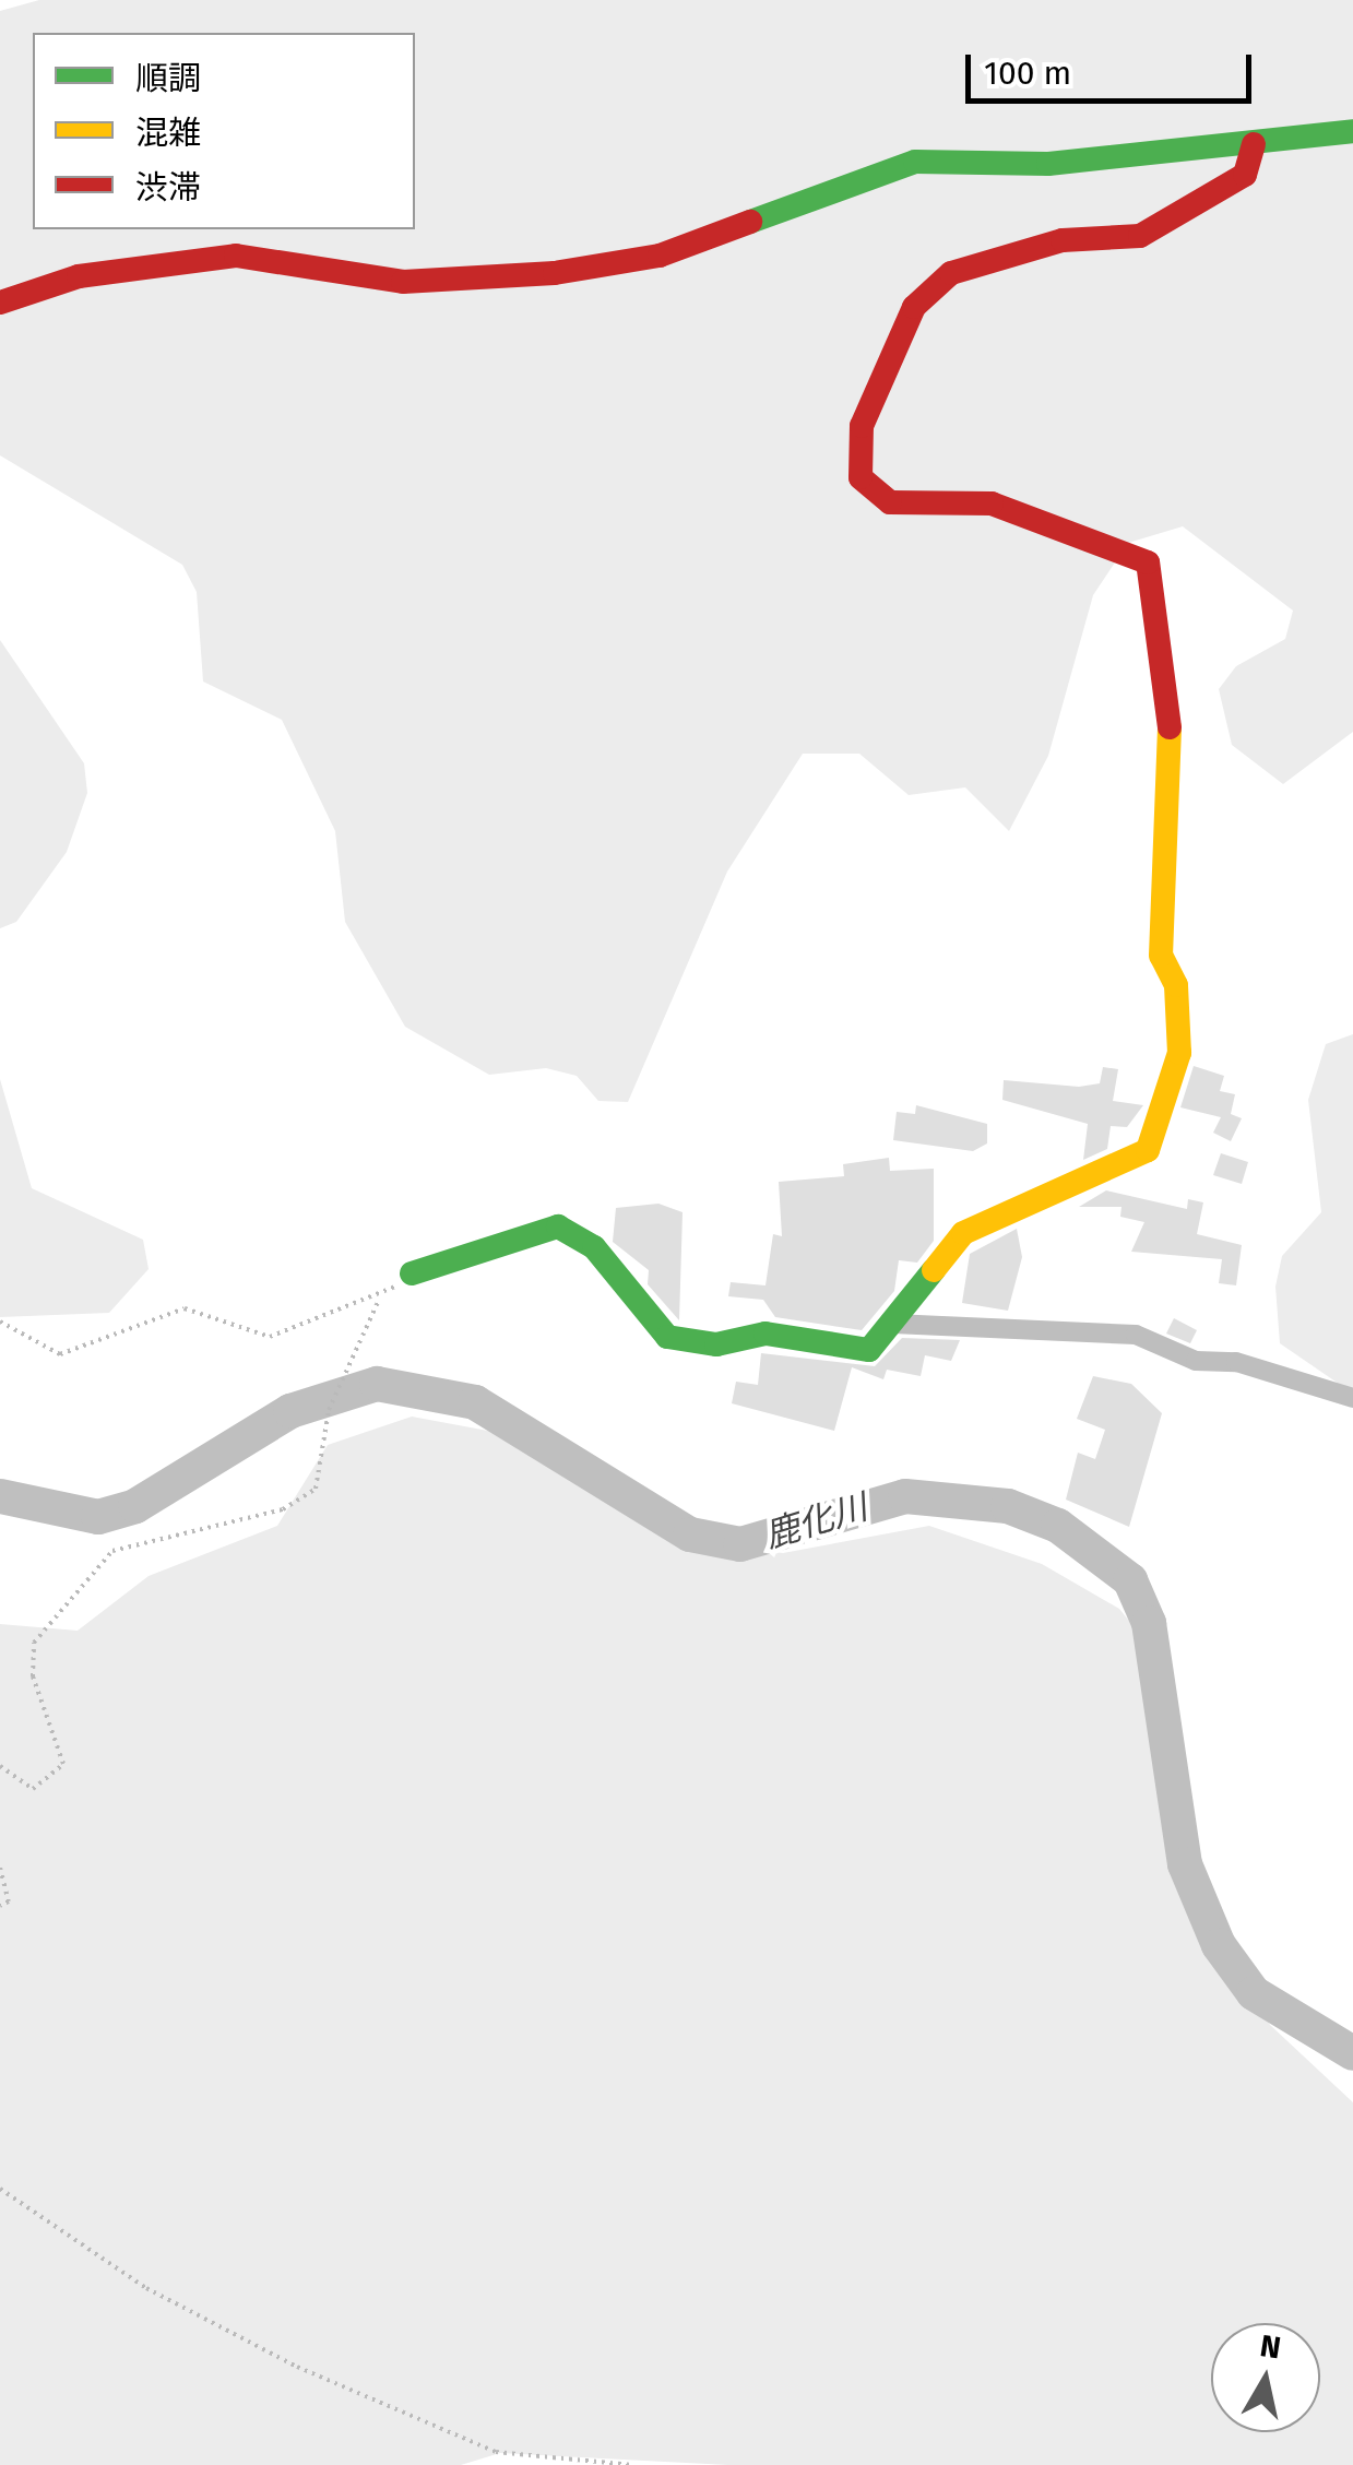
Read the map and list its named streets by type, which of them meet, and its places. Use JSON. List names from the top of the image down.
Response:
{
  "water": ["鹿化川"],
  "legend": ["順調", "混雑", "渋滞"],
  "scale_bar": "100 m",
  "north": "top"
}
